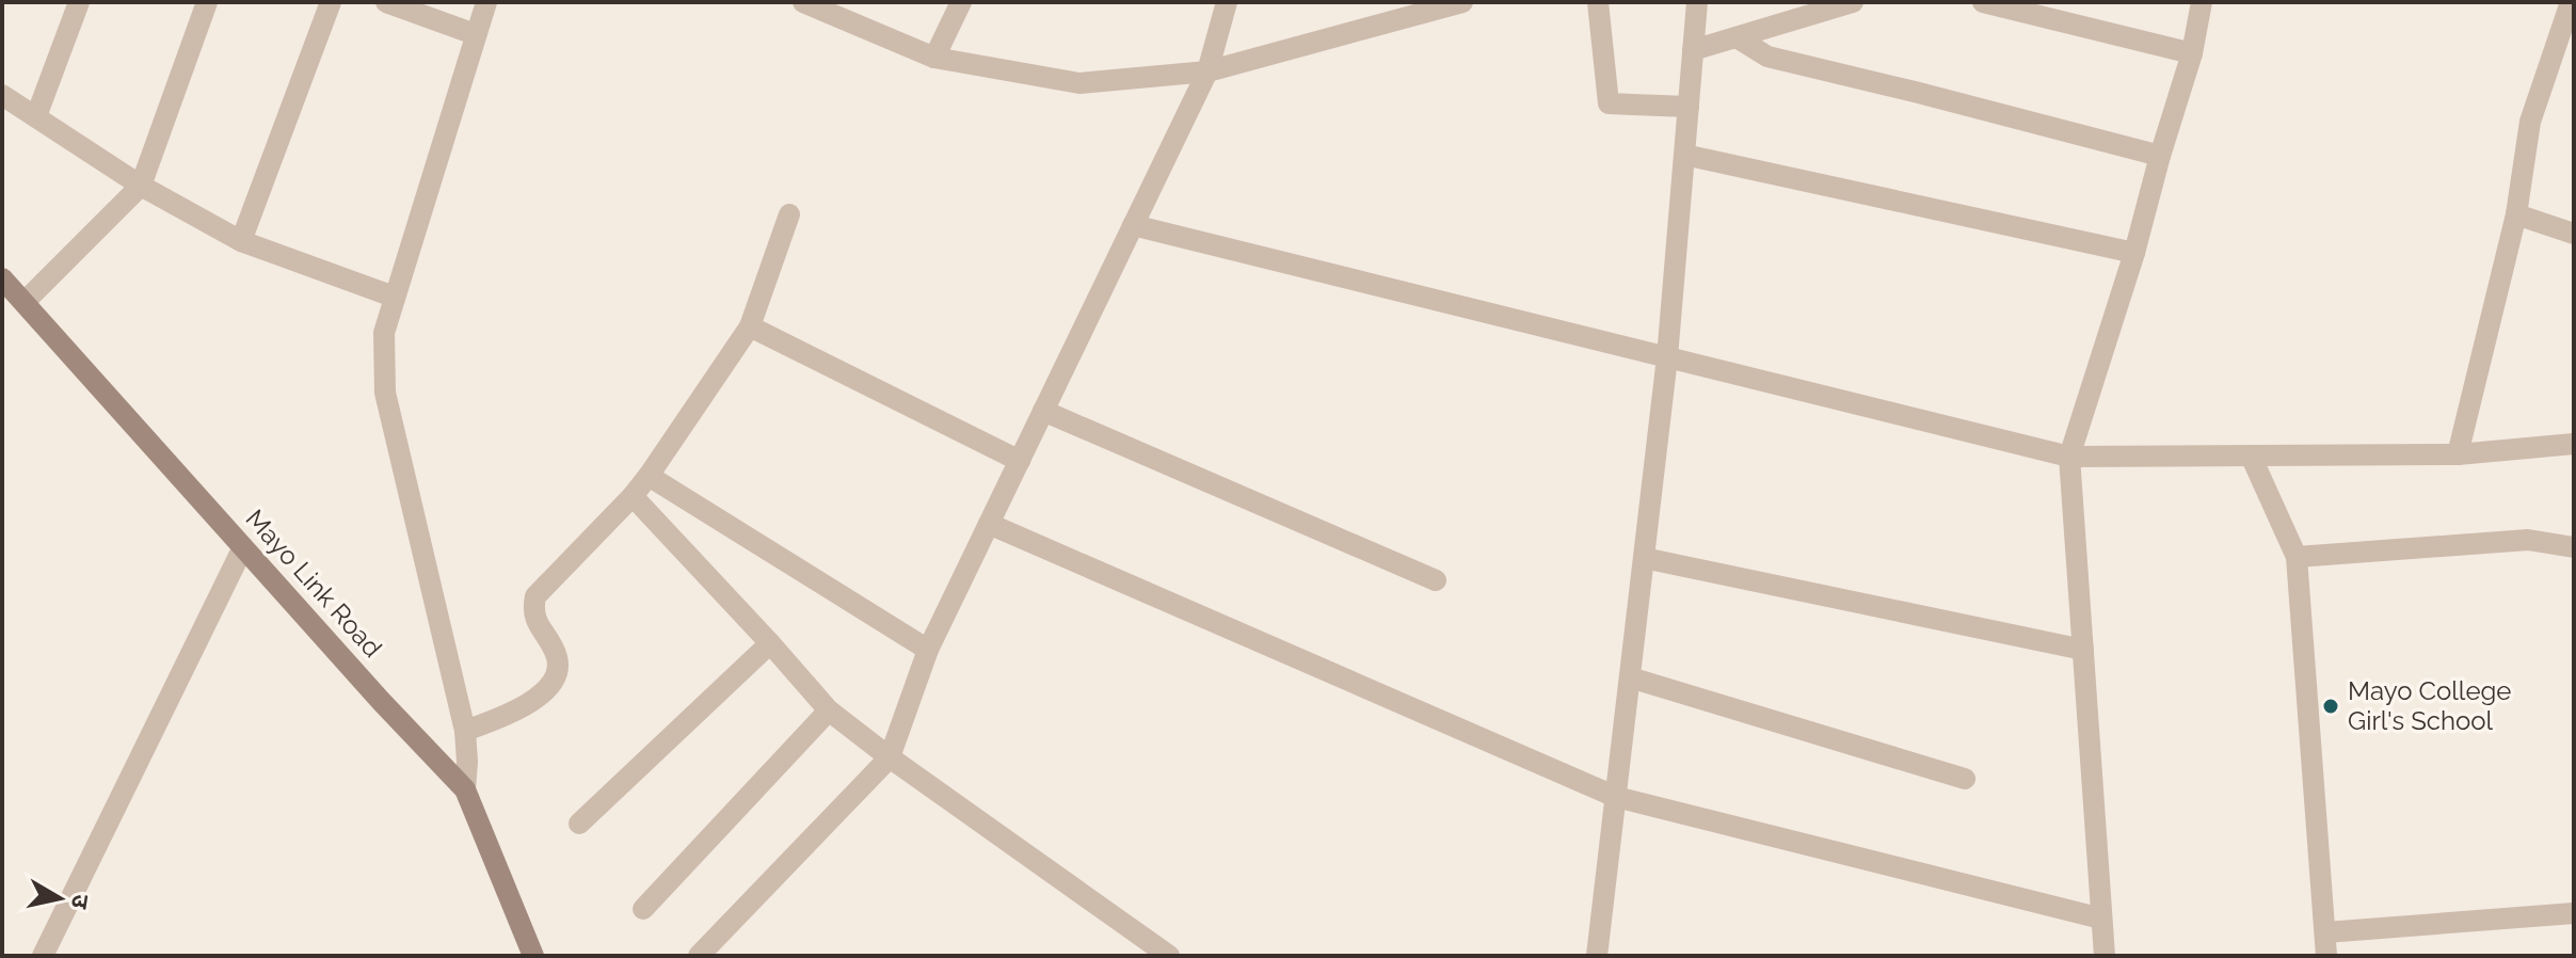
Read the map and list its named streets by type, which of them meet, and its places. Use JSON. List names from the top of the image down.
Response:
{
  "streets": {
    "street": ["Mayo Link Road"]
  },
  "places": ["Mayo College Girl's School"],
  "north": "right"
}
